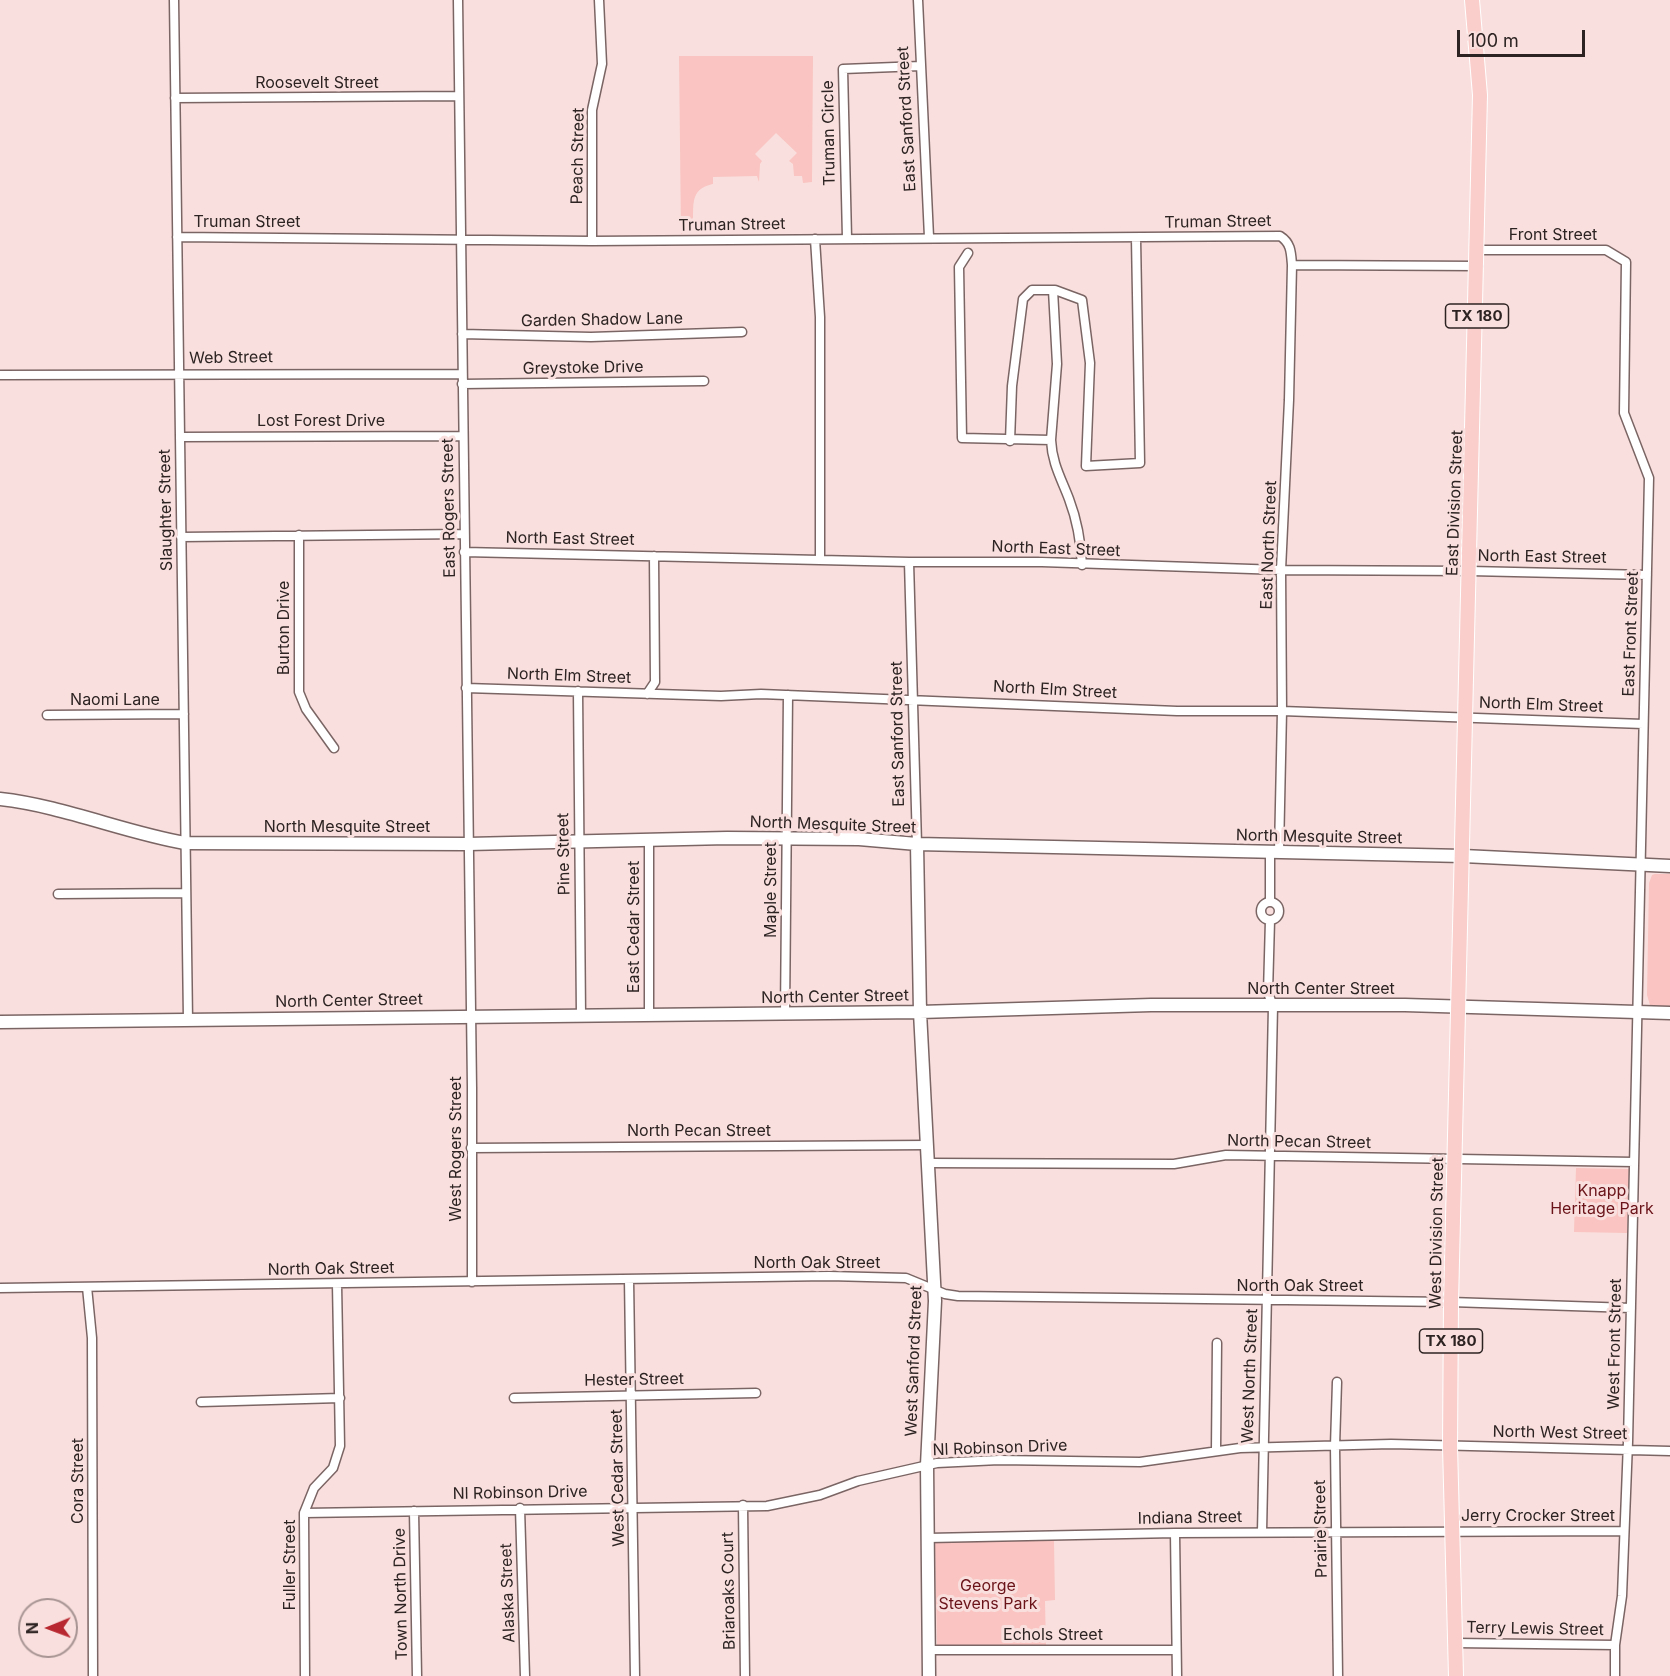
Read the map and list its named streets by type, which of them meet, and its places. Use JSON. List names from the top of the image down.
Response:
{
  "streets": {
    "main road": [
      "East Sanford Street",
      "TX 180",
      "East Division Street",
      "North Mesquite Street",
      "North Center Street",
      "West Division Street",
      "West Sanford Street"
    ],
    "street": [
      "Roosevelt Street",
      "Truman Circle",
      "Peach Street",
      "Truman Street",
      "Front Street",
      "Garden Shadow Lane",
      "Web Street",
      "Greystoke Drive",
      "Lost Forest Drive",
      "East Rogers Street",
      "Slaughter Street",
      "North East Street",
      "East North Street",
      "Burton Drive",
      "East Front Street",
      "North Elm Street",
      "Naomi Lane",
      "Pine Street",
      "Maple Street",
      "East Cedar Street",
      "North Pecan Street",
      "West Rogers Street",
      "North Oak Street",
      "West Front Street",
      "West North Street",
      "Hester Street",
      "North West Street",
      "Nl Robinson Drive",
      "West Cedar Street",
      "Cora Street",
      "Jerry Crocker Street",
      "Indiana Street",
      "Prairie Street",
      "Fuller Street",
      "Briaroaks Court",
      "Alaska Street",
      "Town North Drive",
      "Terry Lewis Street",
      "Echols Street"
    ]
  },
  "crossings": [
    ["Roosevelt Street", "East Rogers Street"],
    ["Roosevelt Street", "Slaughter Street"],
    ["East Sanford Street", "Truman Circle"],
    ["East Sanford Street", "Truman Street"],
    ["East Sanford Street", "North East Street"],
    ["East Sanford Street", "North Elm Street"],
    ["East Sanford Street", "North Mesquite Street"],
    ["East Sanford Street", "North Center Street"],
    ["East Sanford Street", "West Sanford Street"],
    ["Truman Circle", "Truman Street"],
    ["Peach Street", "Truman Street"],
    ["Truman Street", "East Rogers Street"],
    ["Truman Street", "Slaughter Street"],
    ["Truman Street", "East North Street"],
    ["Front Street", "East Division Street"],
    ["Front Street", "East Front Street"],
    ["Garden Shadow Lane", "East Rogers Street"],
    ["Web Street", "East Rogers Street"],
    ["Web Street", "Slaughter Street"],
    ["Greystoke Drive", "East Rogers Street"],
    ["Lost Forest Drive", "East Rogers Street"],
    ["Lost Forest Drive", "Slaughter Street"],
    ["East Division Street", "North East Street"],
    ["East Division Street", "North Elm Street"],
    ["East Division Street", "North Mesquite Street"],
    ["East Division Street", "North Center Street"],
    ["East Division Street", "West Division Street"],
    ["East Rogers Street", "North East Street"],
    ["East Rogers Street", "North Elm Street"],
    ["East Rogers Street", "North Mesquite Street"],
    ["East Rogers Street", "North Center Street"],
    ["East Rogers Street", "West Rogers Street"],
    ["Slaughter Street", "Naomi Lane"],
    ["Slaughter Street", "North Mesquite Street"],
    ["Slaughter Street", "North Center Street"],
    ["North East Street", "East North Street"],
    ["North East Street", "East Front Street"],
    ["East North Street", "North Elm Street"],
    ["East North Street", "North Mesquite Street"],
    ["East North Street", "North Center Street"],
    ["East North Street", "West North Street"],
    ["East Front Street", "North Elm Street"],
    ["East Front Street", "North Mesquite Street"],
    ["East Front Street", "North Center Street"],
    ["East Front Street", "West Front Street"],
    ["North Elm Street", "Pine Street"],
    ["North Elm Street", "Maple Street"],
    ["North Mesquite Street", "Pine Street"],
    ["North Mesquite Street", "Maple Street"],
    ["North Mesquite Street", "East Cedar Street"],
    ["Pine Street", "North Center Street"],
    ["Maple Street", "North Center Street"],
    ["East Cedar Street", "North Center Street"],
    ["North Center Street", "West Rogers Street"],
    ["North Center Street", "West Division Street"],
    ["North Center Street", "West Front Street"],
    ["North Center Street", "West Sanford Street"],
    ["North Center Street", "West North Street"],
    ["North Pecan Street", "West Rogers Street"],
    ["North Pecan Street", "West Division Street"],
    ["North Pecan Street", "West Front Street"],
    ["North Pecan Street", "West Sanford Street"],
    ["North Pecan Street", "West North Street"],
    ["West Rogers Street", "North Oak Street"],
    ["West Division Street", "North Oak Street"],
    ["West Division Street", "North West Street"],
    ["West Division Street", "Nl Robinson Drive"],
    ["West Division Street", "Jerry Crocker Street"],
    ["West Division Street", "Indiana Street"],
    ["West Division Street", "Terry Lewis Street"],
    ["North Oak Street", "West Front Street"],
    ["North Oak Street", "West Sanford Street"],
    ["North Oak Street", "West North Street"],
    ["North Oak Street", "West Cedar Street"],
    ["North Oak Street", "Cora Street"],
    ["North Oak Street", "Fuller Street"],
    ["West Front Street", "North West Street"],
    ["West Front Street", "Jerry Crocker Street"],
    ["West Front Street", "Terry Lewis Street"],
    ["West Sanford Street", "Nl Robinson Drive"],
    ["West Sanford Street", "Indiana Street"],
    ["West Sanford Street", "Echols Street"],
    ["West North Street", "Nl Robinson Drive"],
    ["West North Street", "Indiana Street"],
    ["Hester Street", "West Cedar Street"],
    ["North West Street", "Nl Robinson Drive"],
    ["Nl Robinson Drive", "West Cedar Street"],
    ["Nl Robinson Drive", "Prairie Street"],
    ["Nl Robinson Drive", "Fuller Street"],
    ["Nl Robinson Drive", "Briaroaks Court"],
    ["Nl Robinson Drive", "Alaska Street"],
    ["Nl Robinson Drive", "Town North Drive"],
    ["Jerry Crocker Street", "Indiana Street"],
    ["Indiana Street", "Prairie Street"]
  ],
  "parks": ["Knapp Heritage Park", "George Stevens Park"],
  "scale_bar": "100 m",
  "north": "left"
}
